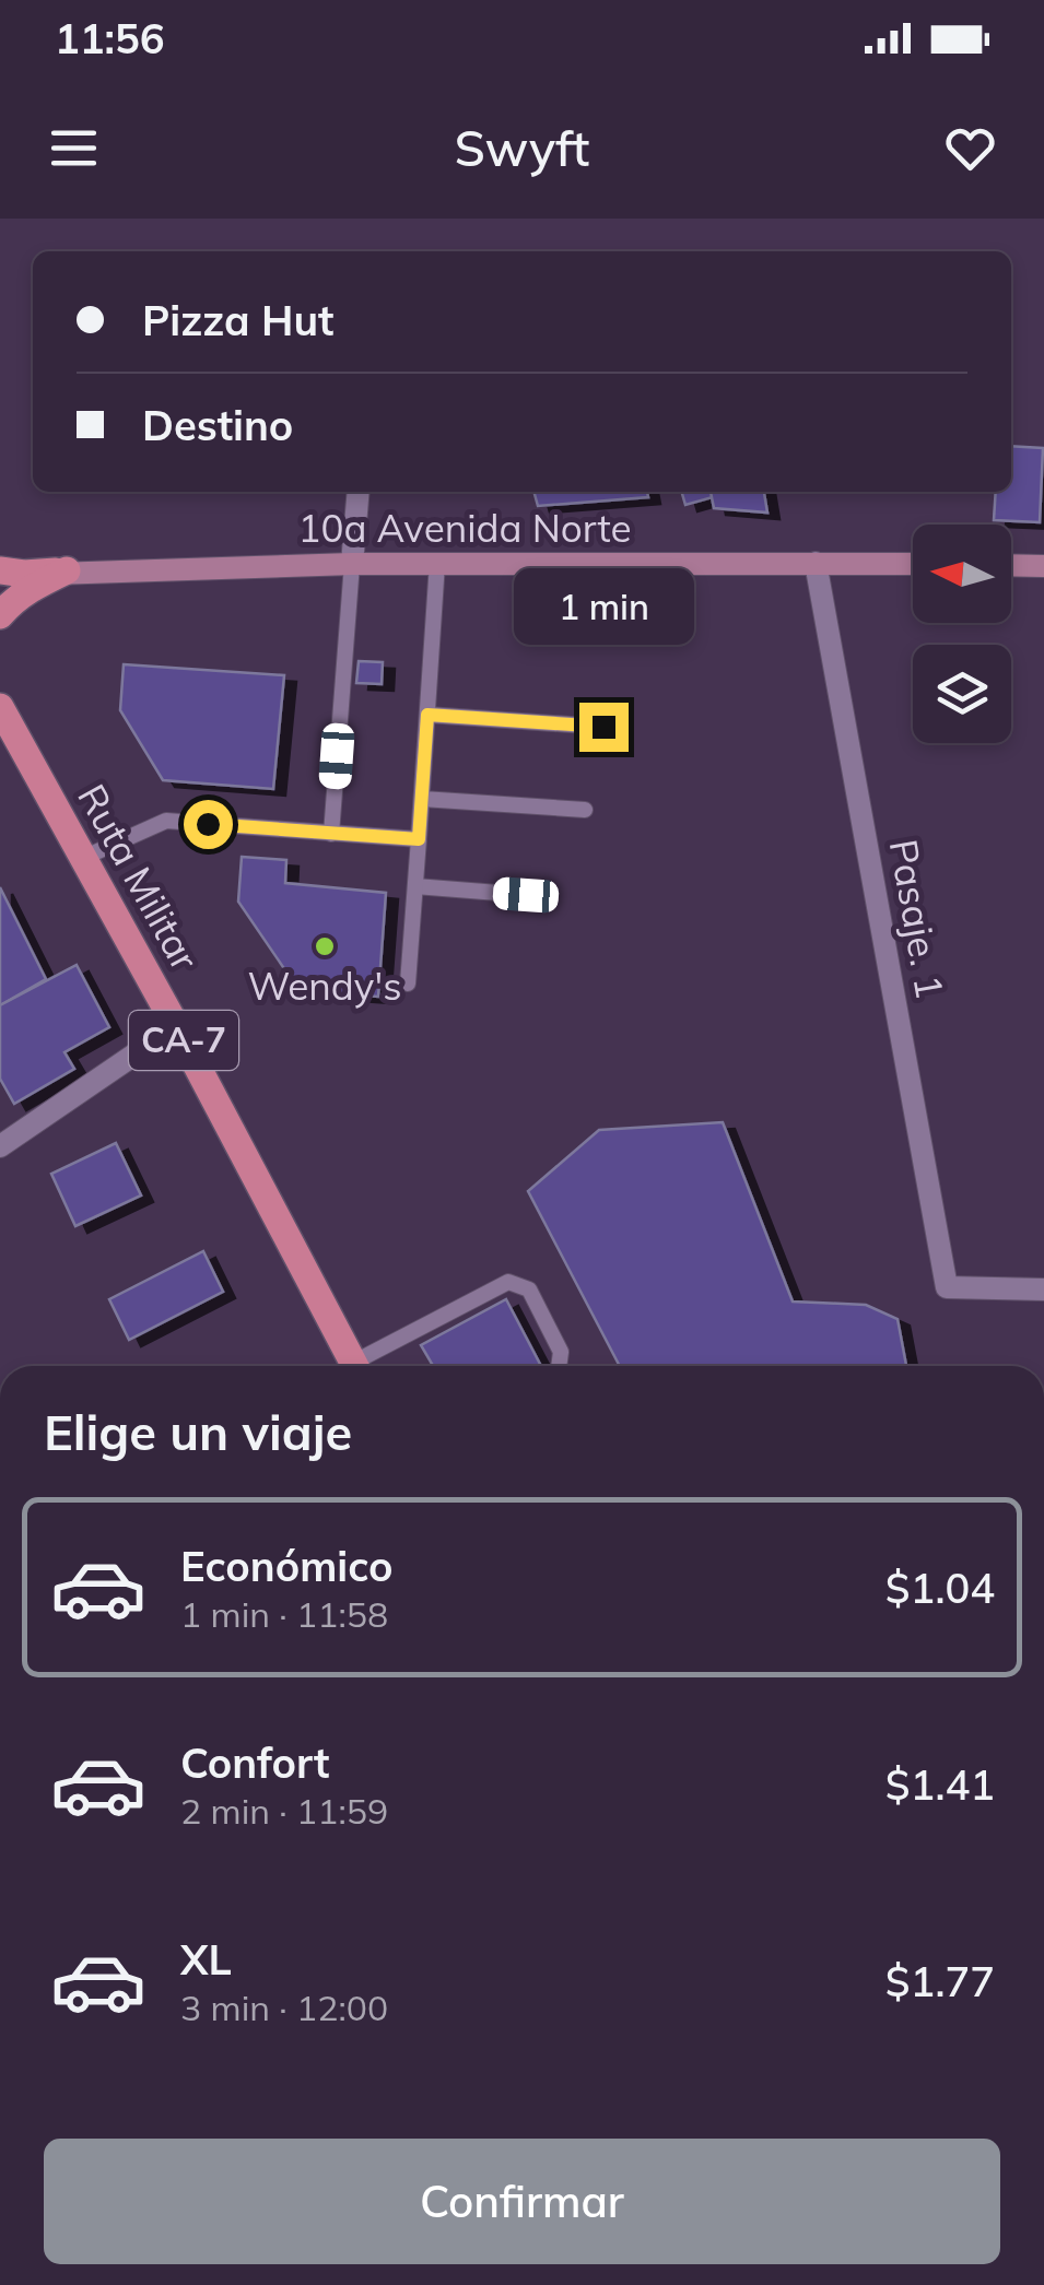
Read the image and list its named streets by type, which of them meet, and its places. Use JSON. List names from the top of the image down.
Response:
{
  "streets": {
    "main road": ["Ruta Militar", "CA-7"],
    "street": ["10a Avenida Norte", "Pasaje. 1"]
  },
  "crossings": [
    ["10a Avenida Norte", "Pasaje. 1"]
  ],
  "places": ["Wendy's"],
  "north": "left",
  "page": {
    "status": "11:56",
    "header": "Swyft",
    "banner": ["Pizza Hut", "Destino"],
    "bubble": "1 min",
    "heading": "Elige un viaje",
    "list": [
      {
        "name": "Económico",
        "note": "1 min · 11:58",
        "value": "$1.04"
      },
      {
        "name": "Confort",
        "note": "2 min · 11:59",
        "value": "$1.41"
      },
      {
        "name": "XL",
        "note": "3 min · 12:00",
        "value": "$1.77"
      }
    ],
    "buttons": "Confirmar"
  }
}
